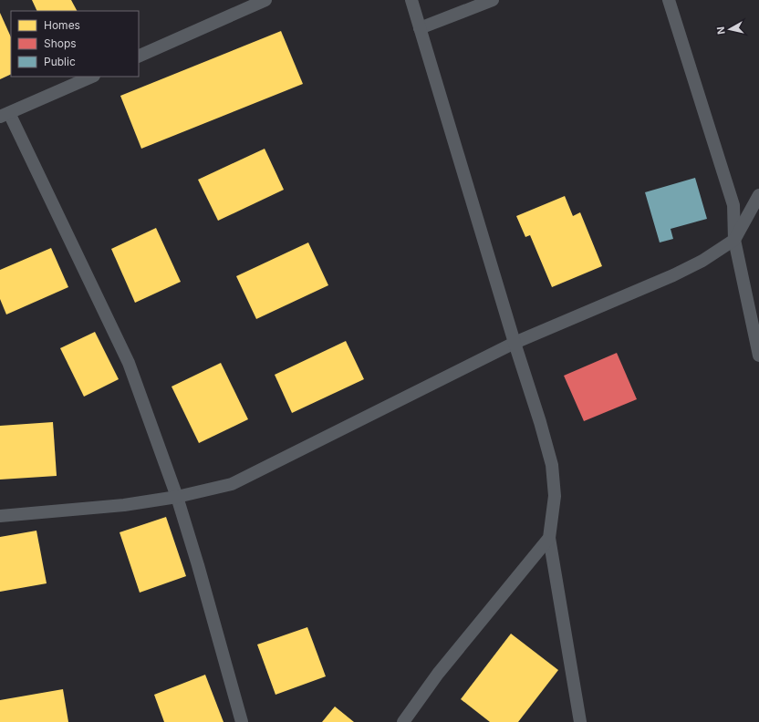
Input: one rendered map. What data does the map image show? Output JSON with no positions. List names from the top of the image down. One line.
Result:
{"legend":["Homes","Shops","Public"],"north":"left"}
